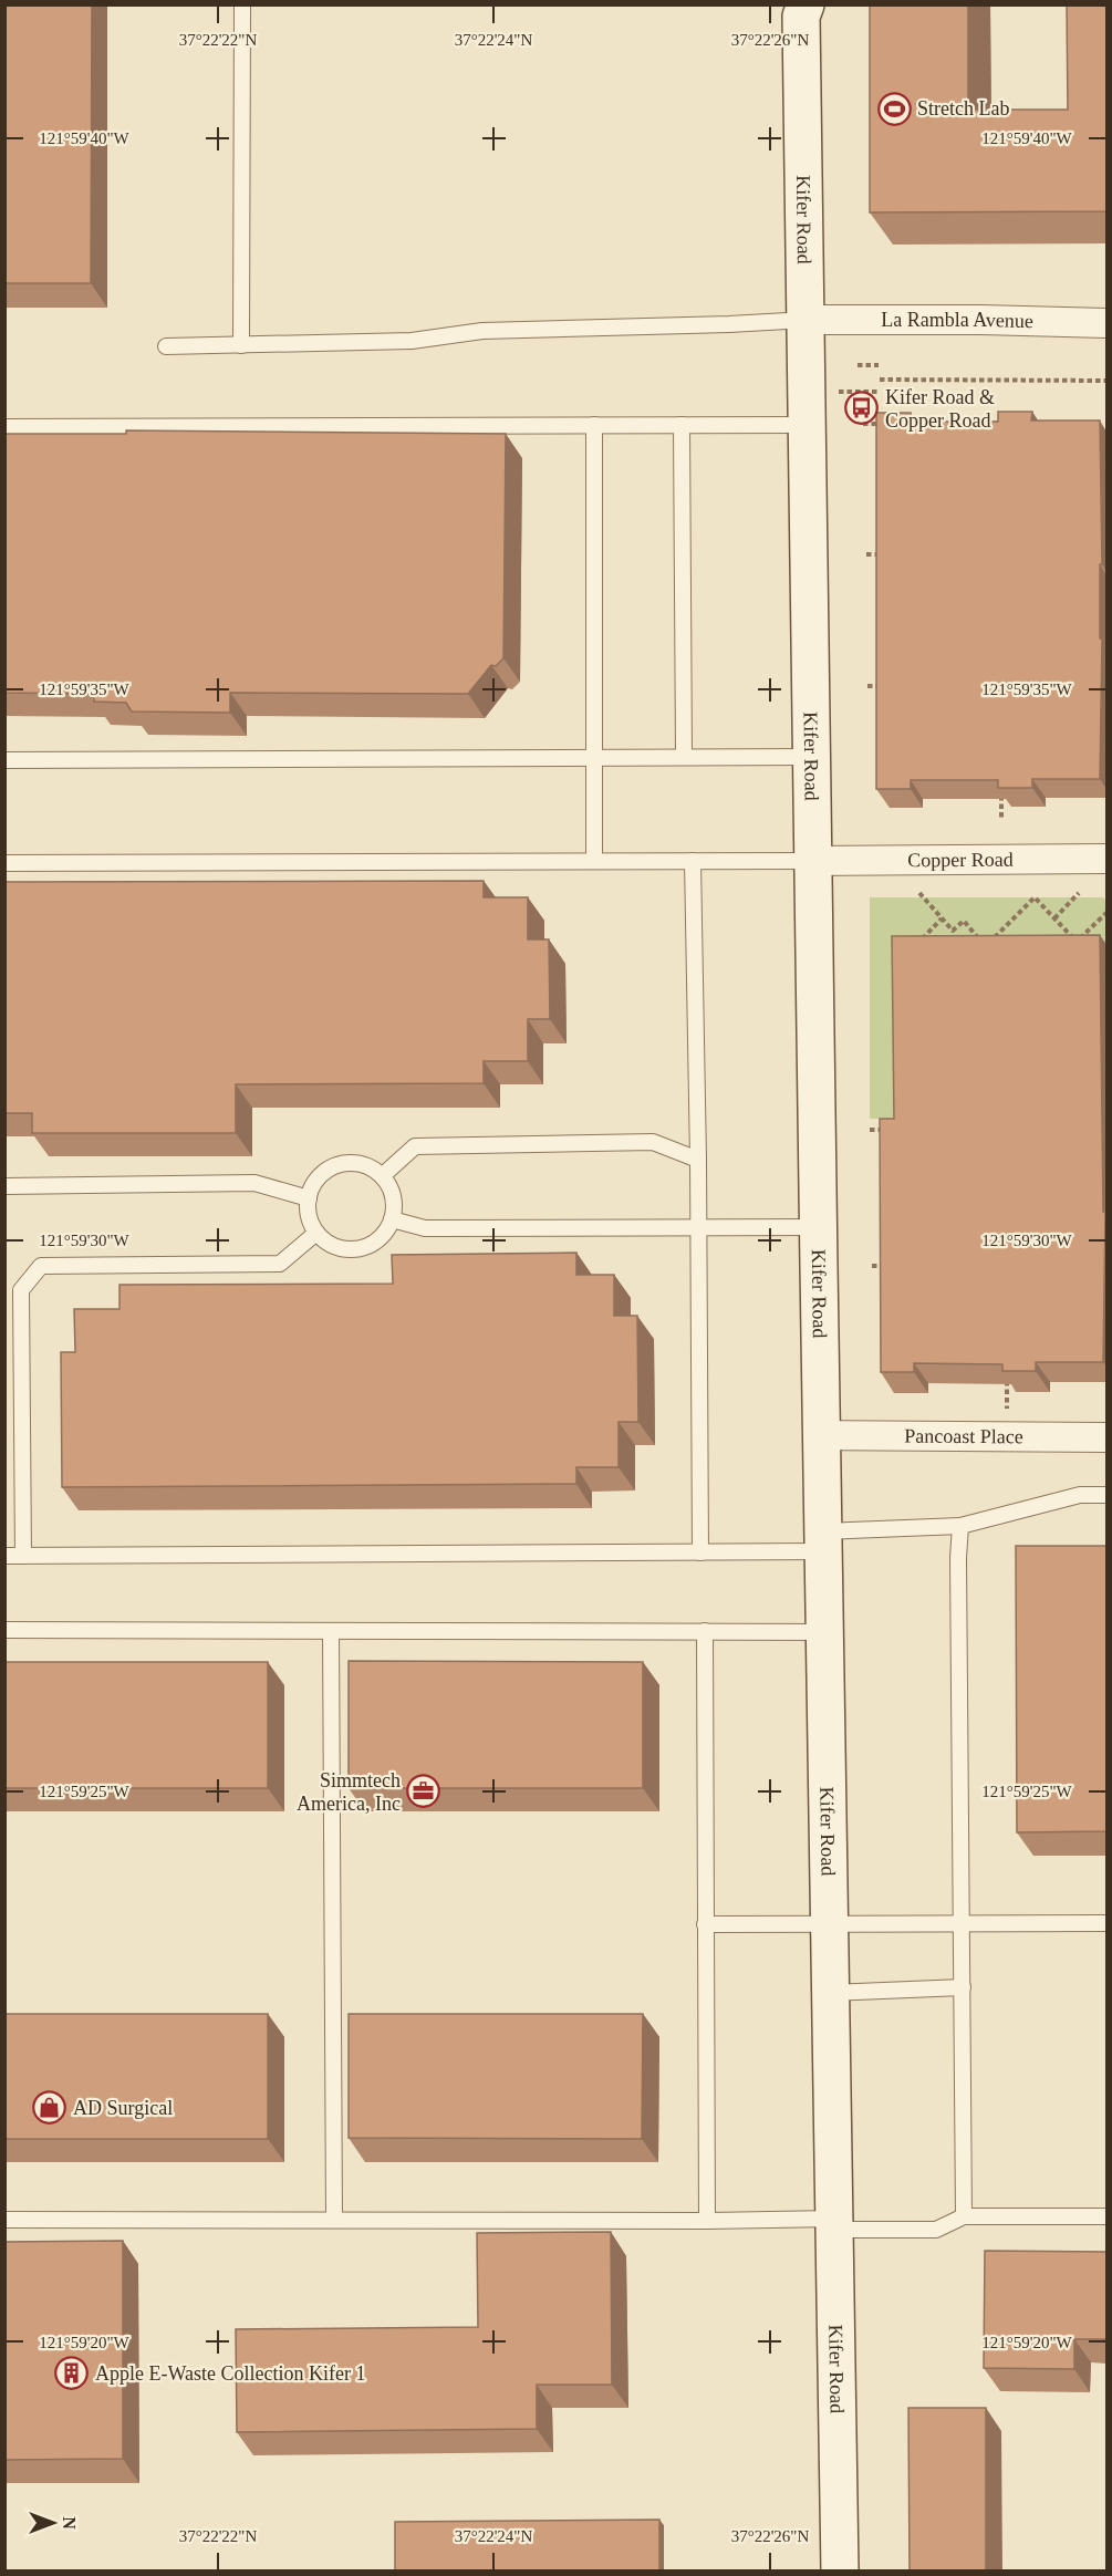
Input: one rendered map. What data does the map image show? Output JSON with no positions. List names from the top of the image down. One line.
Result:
{"streets":{"main road":["Kifer Road"],"street":["La Rambla Avenue","Copper Road","Pancoast Place"]},"crossings":[["Kifer Road","La Rambla Avenue"],["Kifer Road","Copper Road"],["Kifer Road","Pancoast Place"]],"places":{"sports":["Stretch Lab"],"bus stop":["Kifer Road & Copper Road"],"office":["Simmtech America, Inc"],"shop":["AD Surgical"],"building":["Apple E-Waste Collection Kifer 1"]},"north":"right","coordinates":["37°22'22\"N","37°22'24\"N","37°22'26\"N","121°59'40\"W","121°59'35\"W","121°59'30\"W","121°59'25\"W","121°59'20\"W"]}
